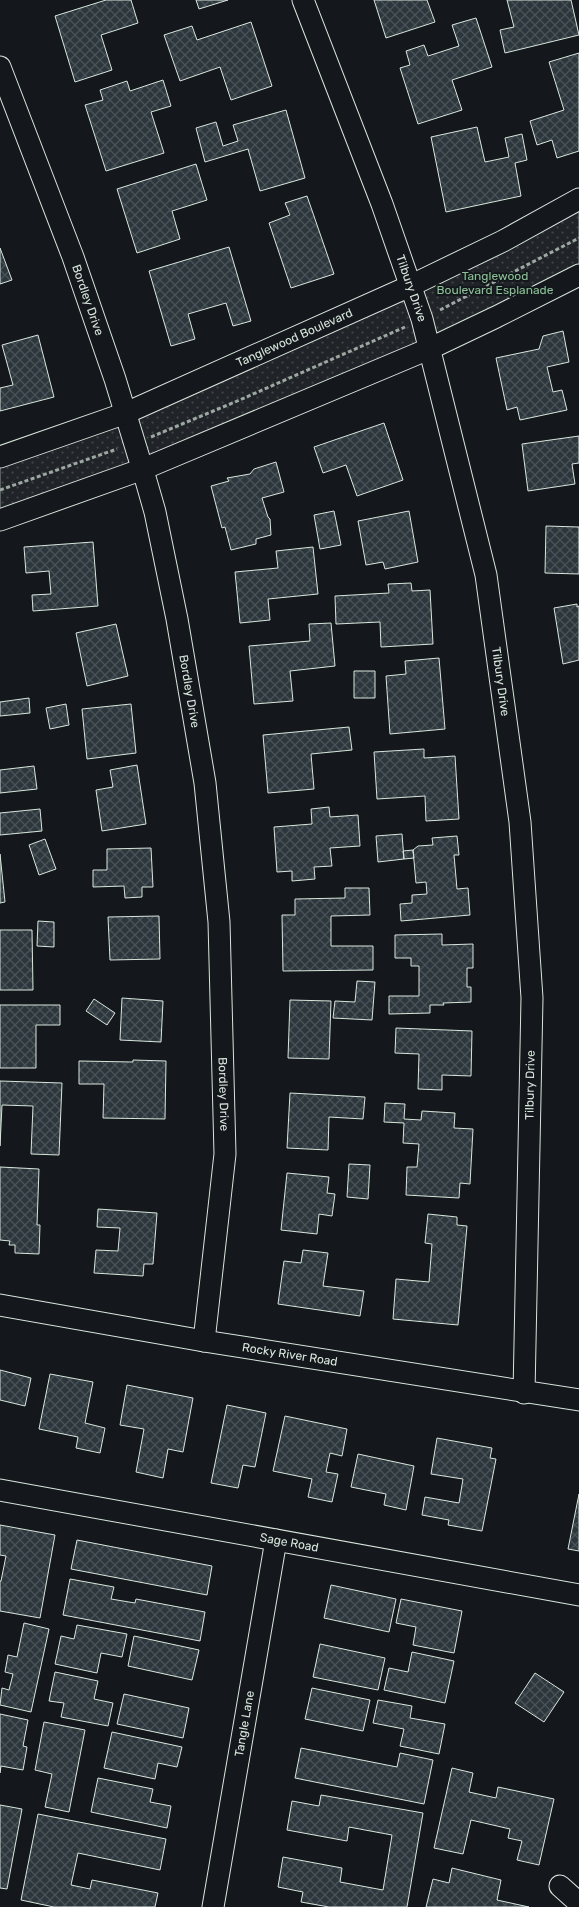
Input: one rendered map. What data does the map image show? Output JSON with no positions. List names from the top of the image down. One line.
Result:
{"streets":{"street":["Tilbury Drive","Bordley Drive","Tanglewood Boulevard","Rocky River Road","Sage Road","Tangle Lane"]},"crossings":[["Tilbury Drive","Tanglewood Boulevard"],["Tilbury Drive","Rocky River Road"],["Bordley Drive","Tanglewood Boulevard"],["Bordley Drive","Rocky River Road"],["Sage Road","Tangle Lane"]],"parks":["Tanglewood Boulevard Esplanade"]}
